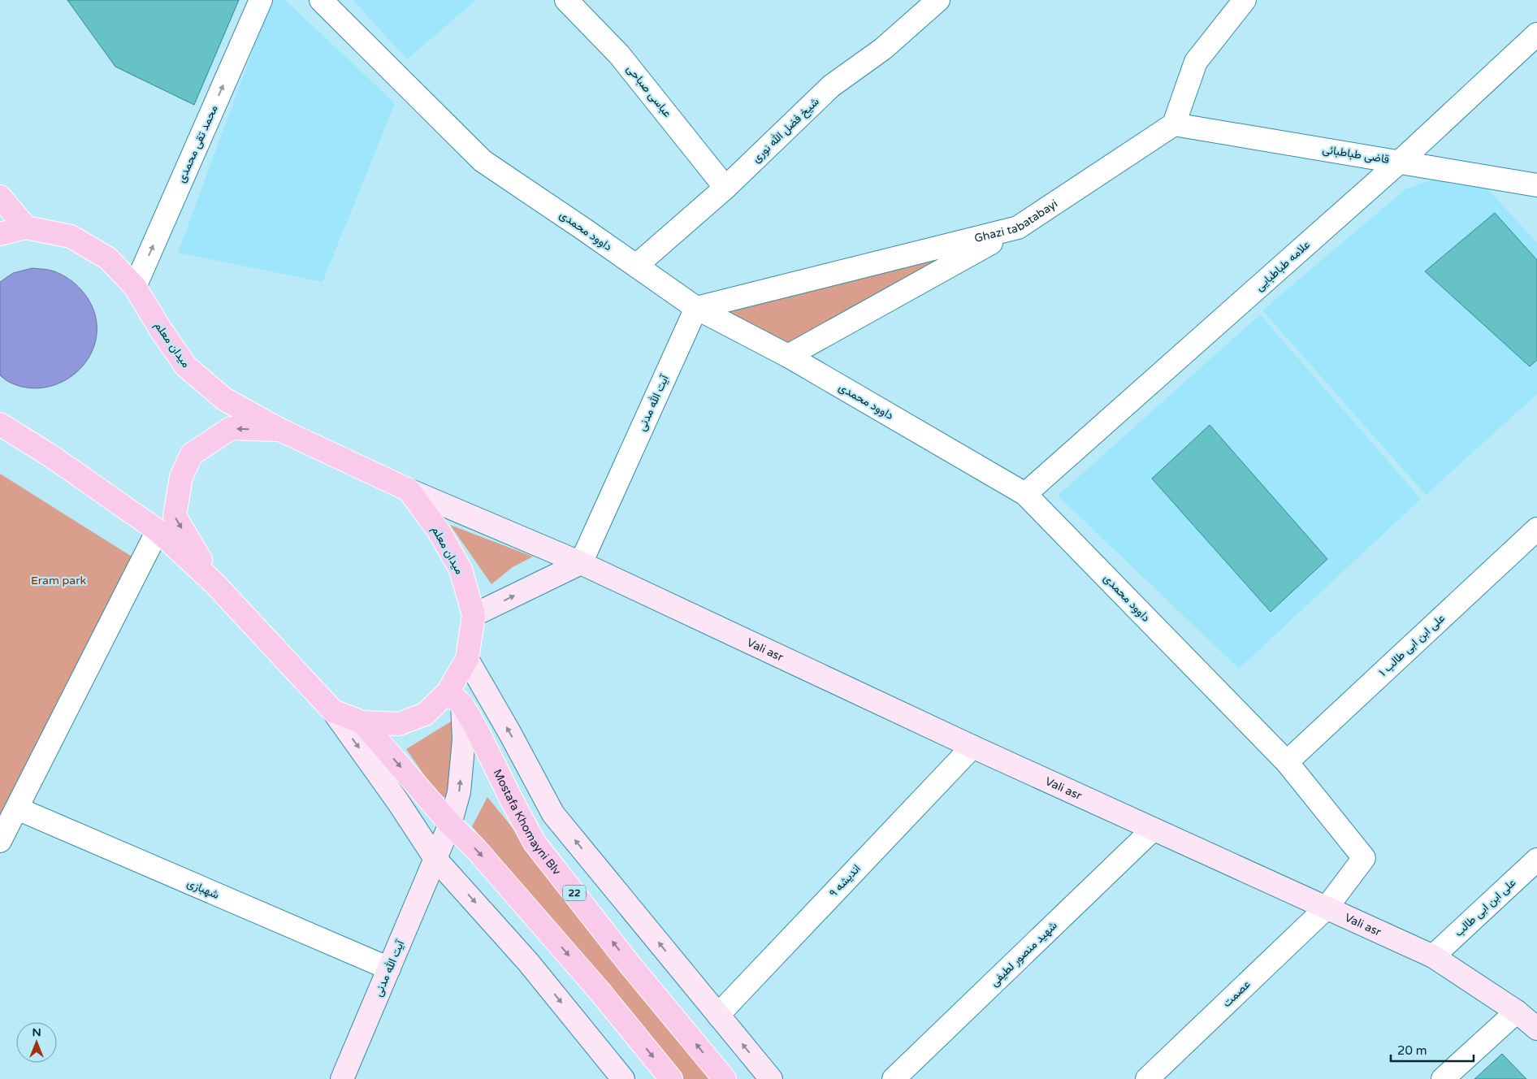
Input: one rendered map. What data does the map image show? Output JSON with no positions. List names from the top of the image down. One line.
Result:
{"streets":{"main road":["میدان معلم","Vali asr","Mostafa Khomayni Blv","22","آیت‌ الله مدنی"],"street":["عباسی صباحی","شیخ فضل الله نوری","محمد تقی محمدی","قاضی طباطبائی","Ghazi tabatabayi","داوود محمدی","علامه طباطبایی","آیت الله مدنی","علی ابن ابی طالب ۱","اندیشه ۹","شهبازی","علی ابن ابی طالب","شهید منصور لطیفی","عصمت"]},"crossings":[["عباسی صباحی","شیخ فضل الله نوری"],["شیخ فضل الله نوری","داوود محمدی"],["محمد تقی محمدی","میدان معلم"],["قاضی طباطبائی","Ghazi tabatabayi"],["قاضی طباطبائی","علامه طباطبایی"],["Ghazi tabatabayi","داوود محمدی"],["Ghazi tabatabayi","آیت الله مدنی"],["داوود محمدی","علامه طباطبایی"],["داوود محمدی","آیت الله مدنی"],["داوود محمدی","علی ابن ابی طالب ۱"],["داوود محمدی","عصمت"],["میدان معلم","Vali asr"],["میدان معلم","Mostafa Khomayni Blv"],["میدان معلم","آیت‌ الله مدنی"],["آیت الله مدنی","Vali asr"],["Vali asr","اندیشه ۹"],["Vali asr","علی ابن ابی طالب"],["Vali asr","شهید منصور لطیفی"],["Vali asr","عصمت"],["Mostafa Khomayni Blv","آیت‌ الله مدنی"],["شهبازی","آیت‌ الله مدنی"]],"one_way":["محمد تقی محمدی"],"parks":["Eram park"],"scale_bar":"20 m","north":"top"}
